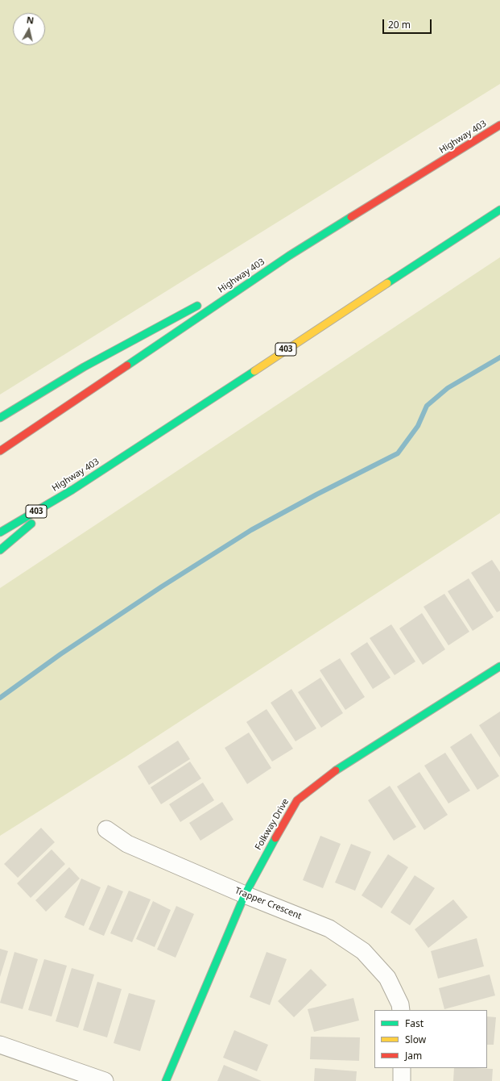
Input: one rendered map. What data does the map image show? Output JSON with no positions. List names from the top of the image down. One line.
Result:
{"streets":{"main road":["Highway 403","403","Folkway Drive"],"street":["Trapper Crescent"]},"crossings":[["Folkway Drive","Trapper Crescent"]],"legend":["Fast","Slow","Jam"],"scale_bar":"20 m","north":"top"}
